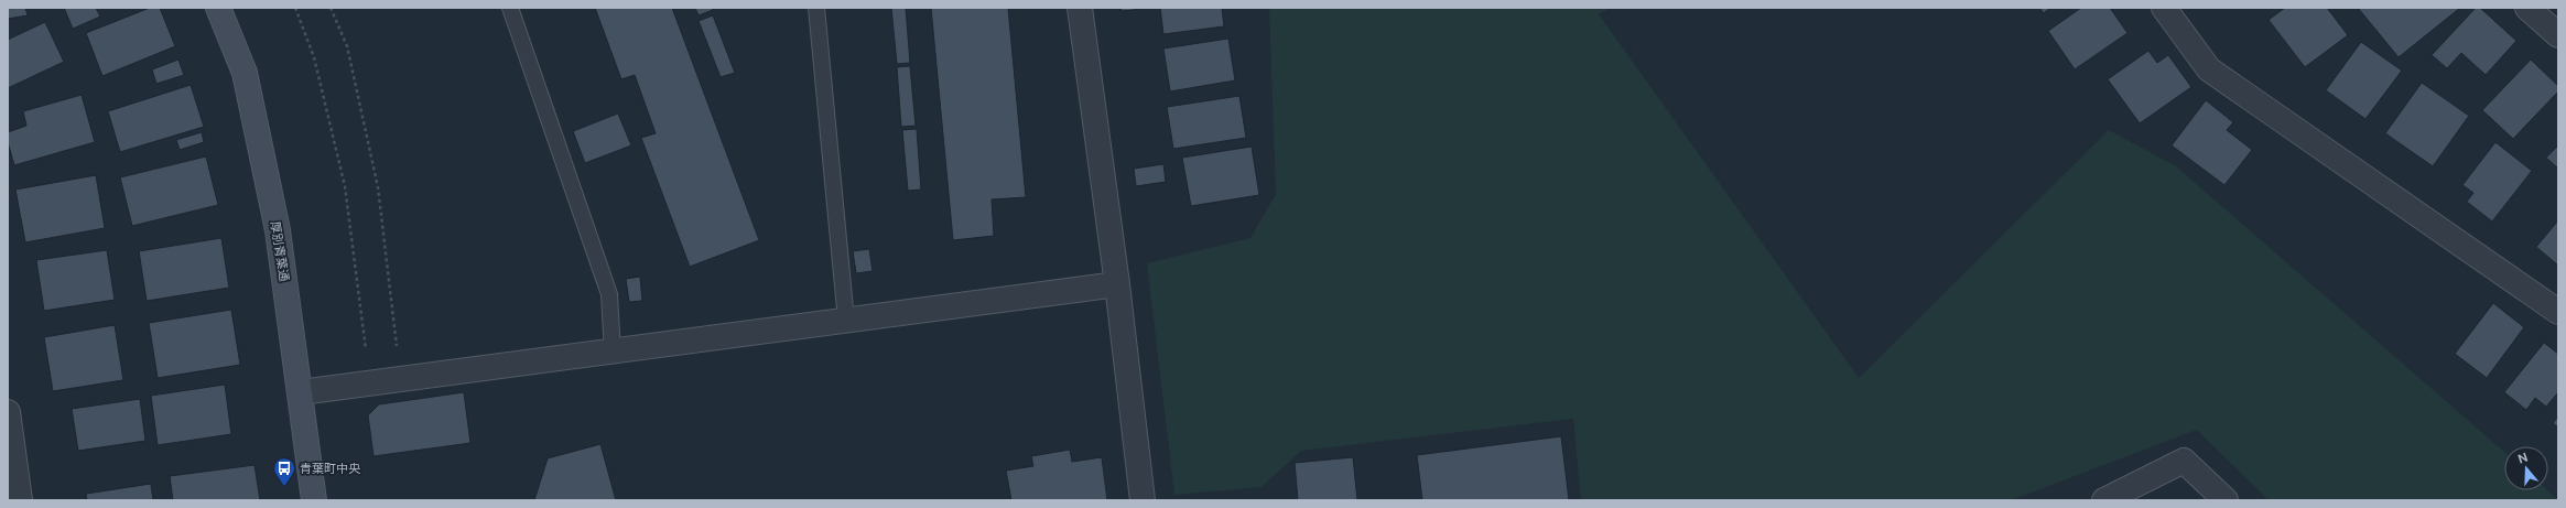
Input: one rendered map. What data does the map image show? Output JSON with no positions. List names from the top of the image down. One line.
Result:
{"streets":{"street":["厚別青葉通"]},"places":{"bus stop":["青葉町中央"]},"north":"top"}
